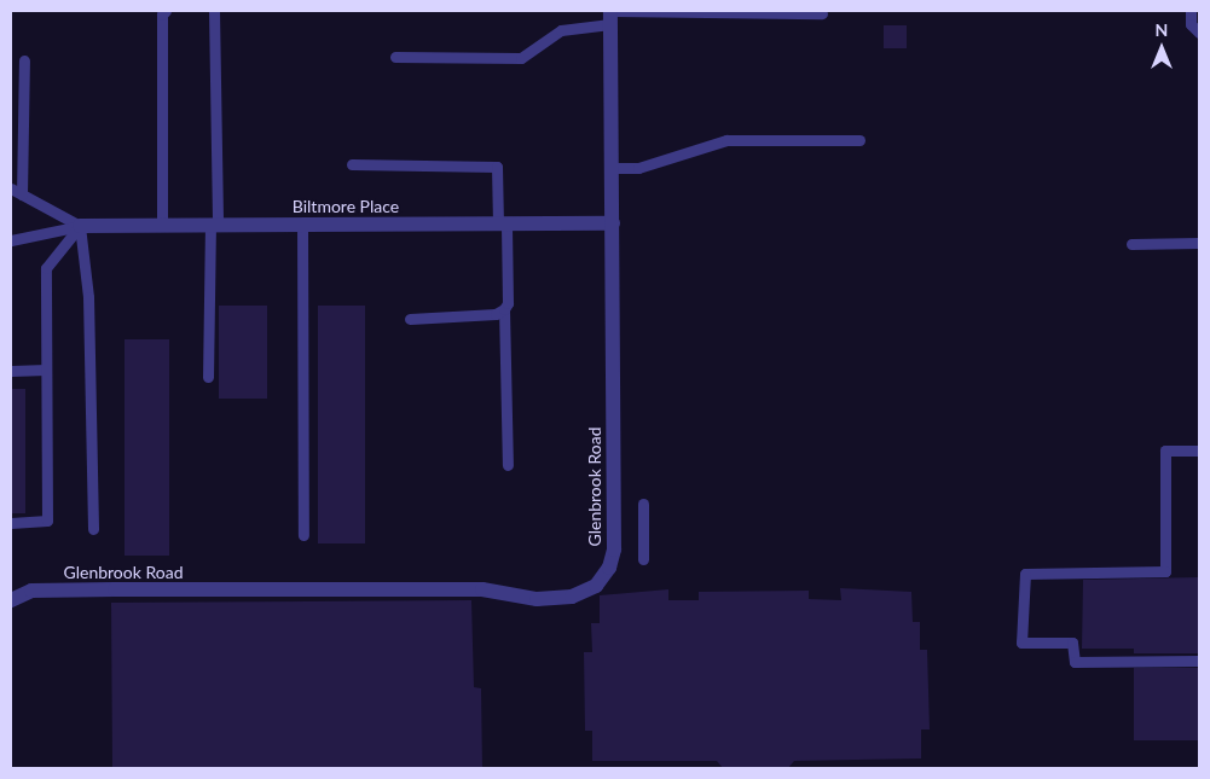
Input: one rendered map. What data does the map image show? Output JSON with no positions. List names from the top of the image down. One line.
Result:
{"streets":{"street":["Biltmore Place","Glenbrook Road"]},"crossings":[["Biltmore Place","Glenbrook Road"]],"north":"top"}
